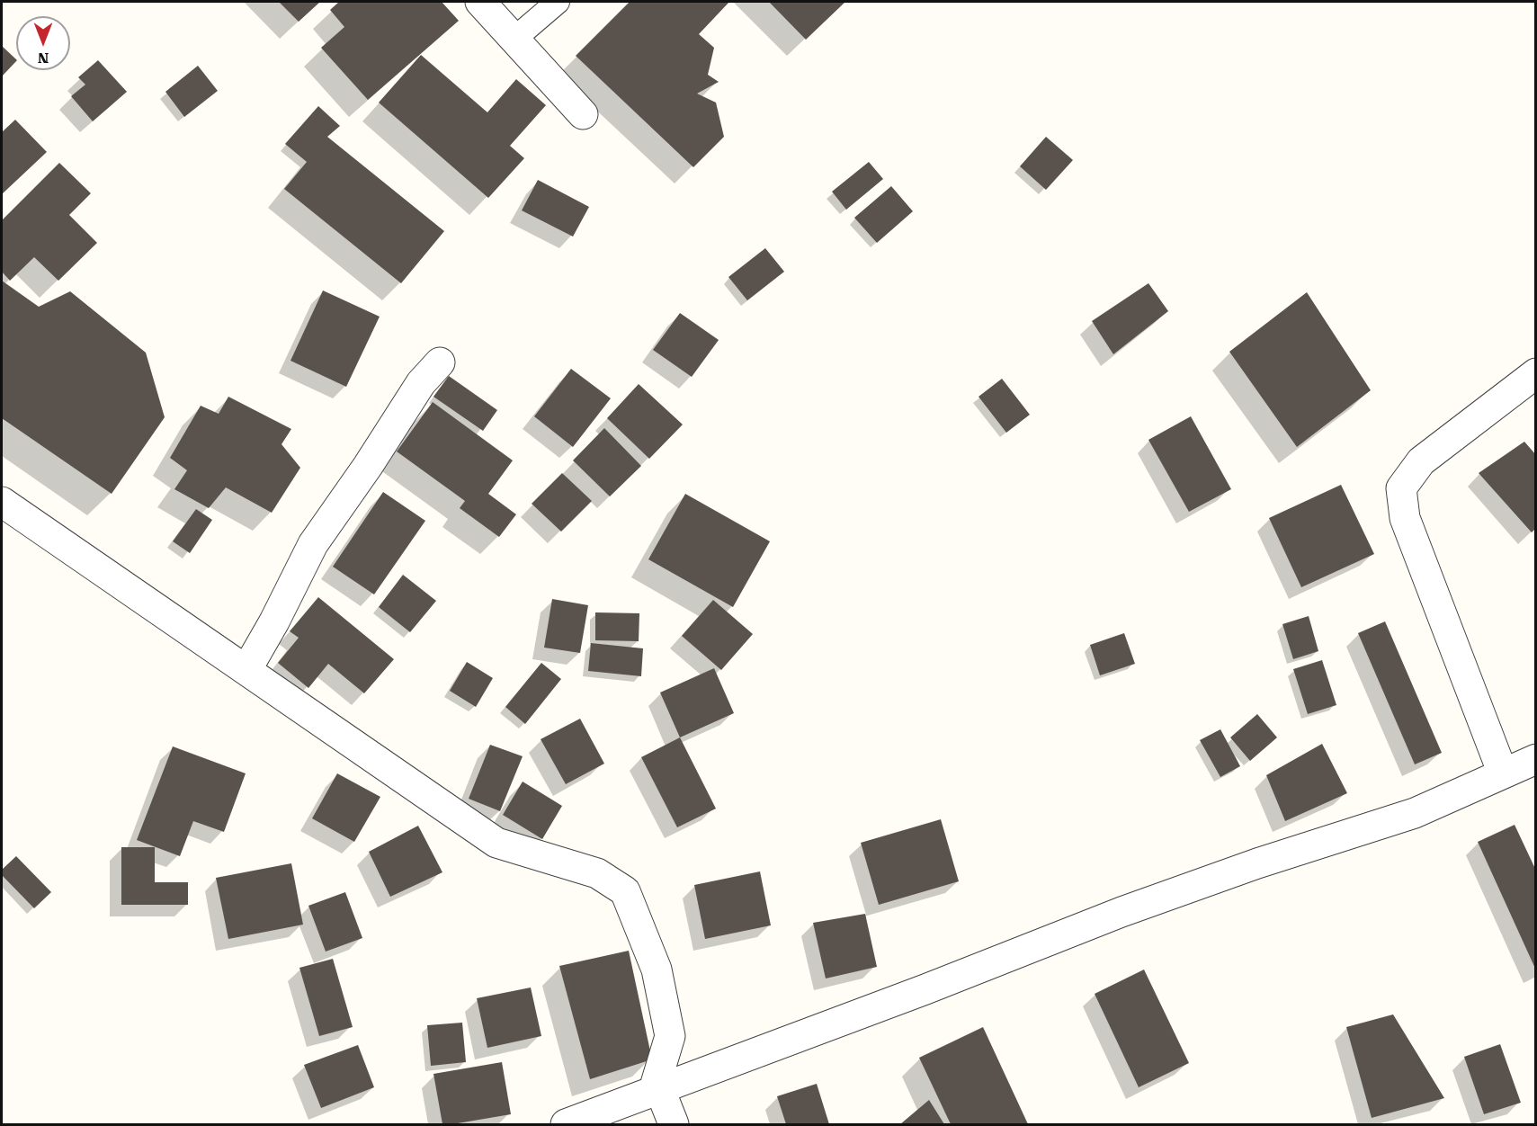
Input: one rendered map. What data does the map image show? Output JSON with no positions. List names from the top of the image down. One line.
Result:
{"north":"bottom"}
